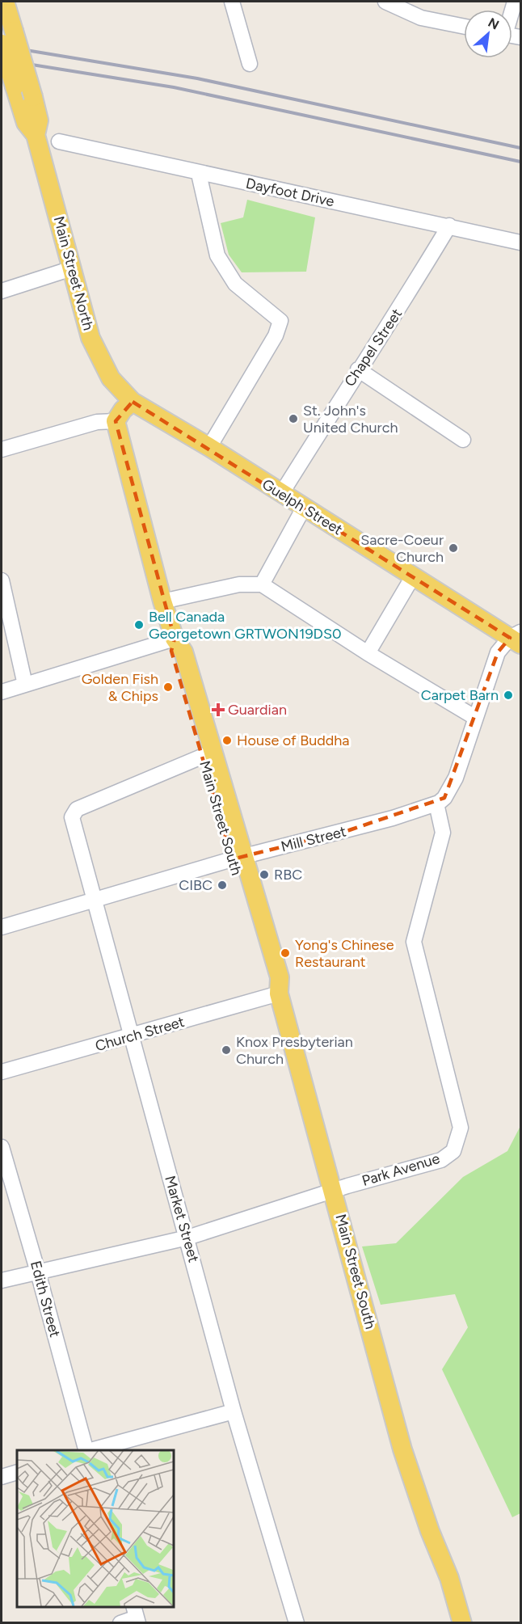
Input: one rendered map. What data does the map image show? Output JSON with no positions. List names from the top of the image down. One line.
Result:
{"streets":{"main road":["Main Street North","Guelph Street","Main Street South"],"street":["Dayfoot Drive","Chapel Street","Mill Street","Church Street","Park Avenue","Market Street","Edith Street"]},"crossings":[["Dayfoot Drive","Chapel Street"],["Main Street North","Guelph Street"],["Chapel Street","Guelph Street"],["Main Street South","Mill Street"],["Main Street South","Church Street"],["Main Street South","Park Avenue"],["Main Street South","Market Street"],["Mill Street","Park Avenue"],["Mill Street","Market Street"],["Church Street","Market Street"],["Park Avenue","Market Street"],["Park Avenue","Edith Street"]],"places":{"other":["St. John's United Church","Sacre-Coeur Church","Bell Canada Georgetown GRTWON19DS0","Golden Fish & Chips","Carpet Barn","House of Buddha","RBC","CIBC","Yong's Chinese Restaurant","Knox Presbyterian Church"],"health":["Guardian"]},"north":"top right"}
